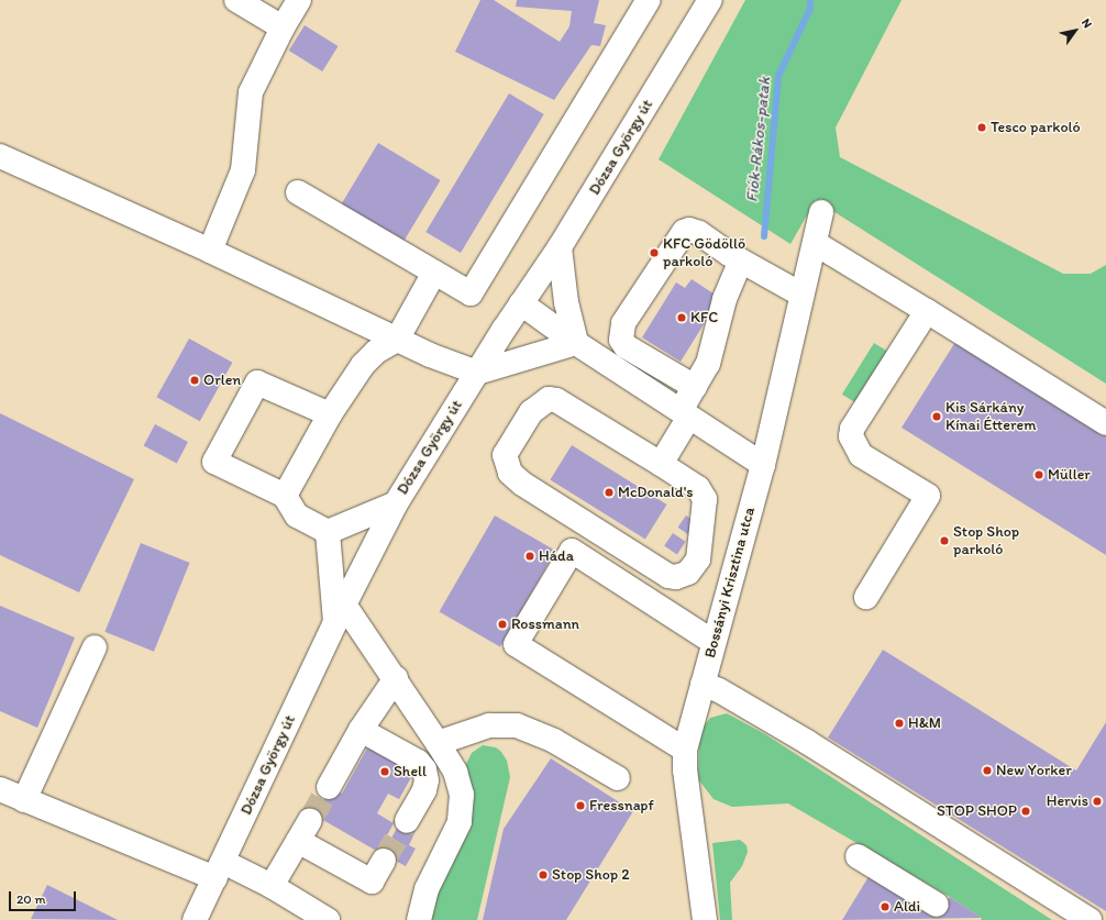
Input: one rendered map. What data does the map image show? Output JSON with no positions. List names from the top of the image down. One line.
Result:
{"streets":{"street":["Dózsa György út","Bossányi Krisztina utca"]},"water":["Fiók-Rákos-patak"],"places":["Tesco parkoló","KFC Gödöllő parkoló","KFC","Orlen","Kis Sárkány Kínai Étterem","Müller","McDonald's","Stop Shop parkoló","Háda","Rossmann","H&M","New Yorker","Shell","Hervis","Fressnapf","STOP SHOP","Stop Shop 2","Aldi"],"scale_bar":"20 m","north":"top right"}
